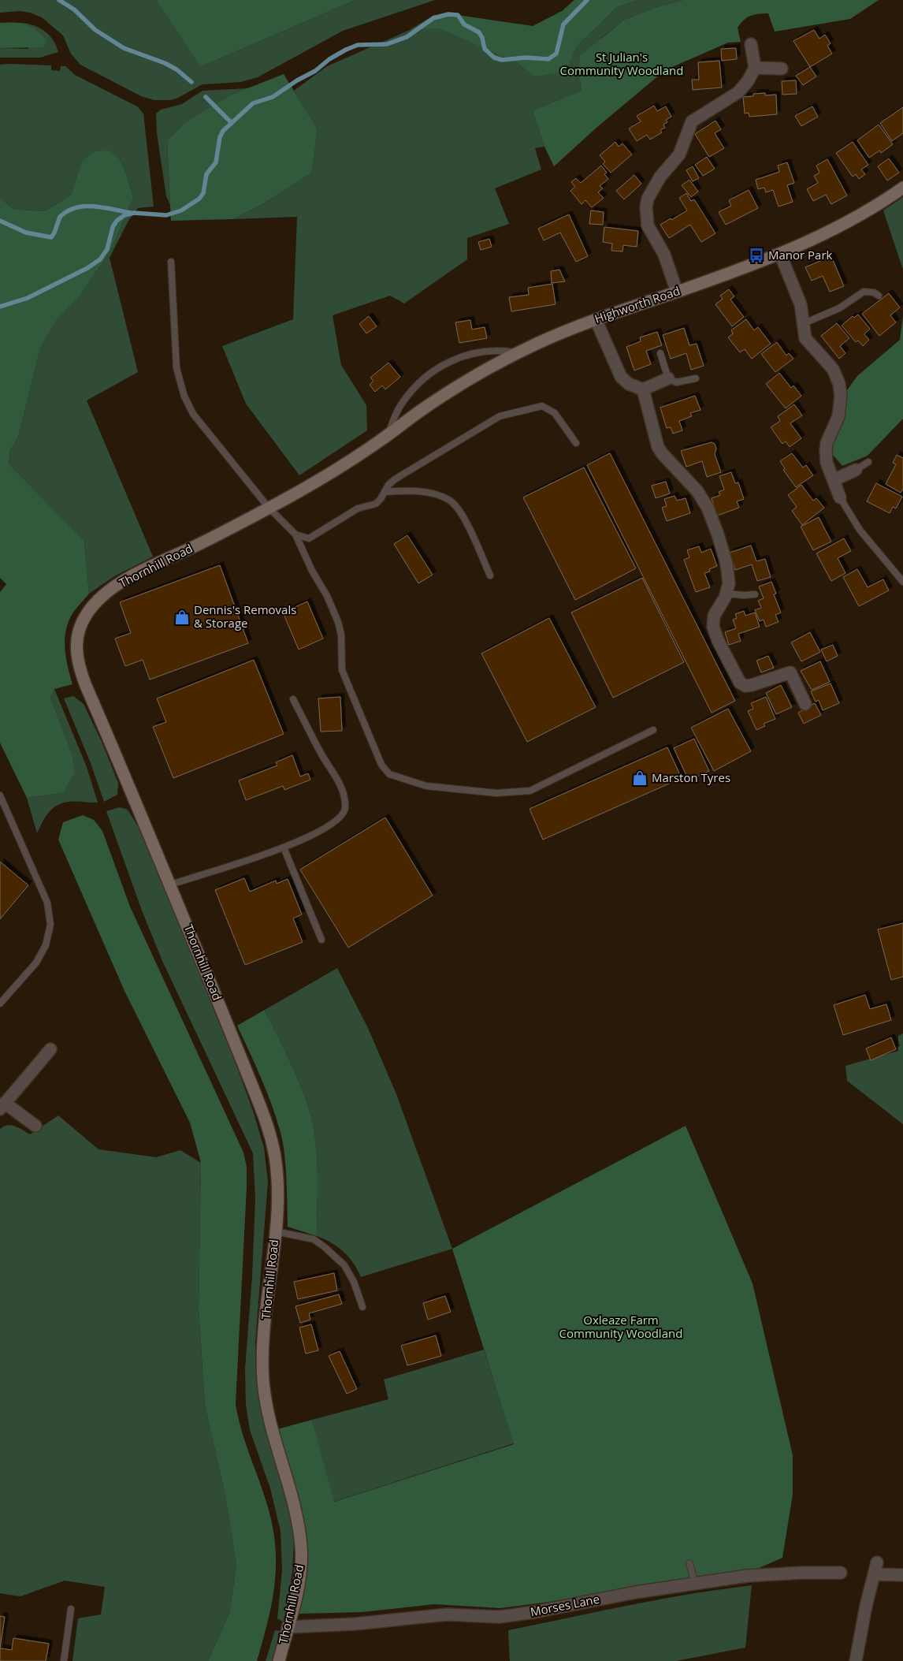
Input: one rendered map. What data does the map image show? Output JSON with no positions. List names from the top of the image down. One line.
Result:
{"streets":{"street":["Highworth Road","Thornhill Road","Morses Lane"]},"crossings":[["Highworth Road","Thornhill Road"],["Thornhill Road","Morses Lane"]],"parks":["St Julian's Community Woodland","Oxleaze Farm Community Woodland"],"places":{"bus stop":["Manor Park"],"shop":["Dennis's Removals & Storage","Marston Tyres"]}}
